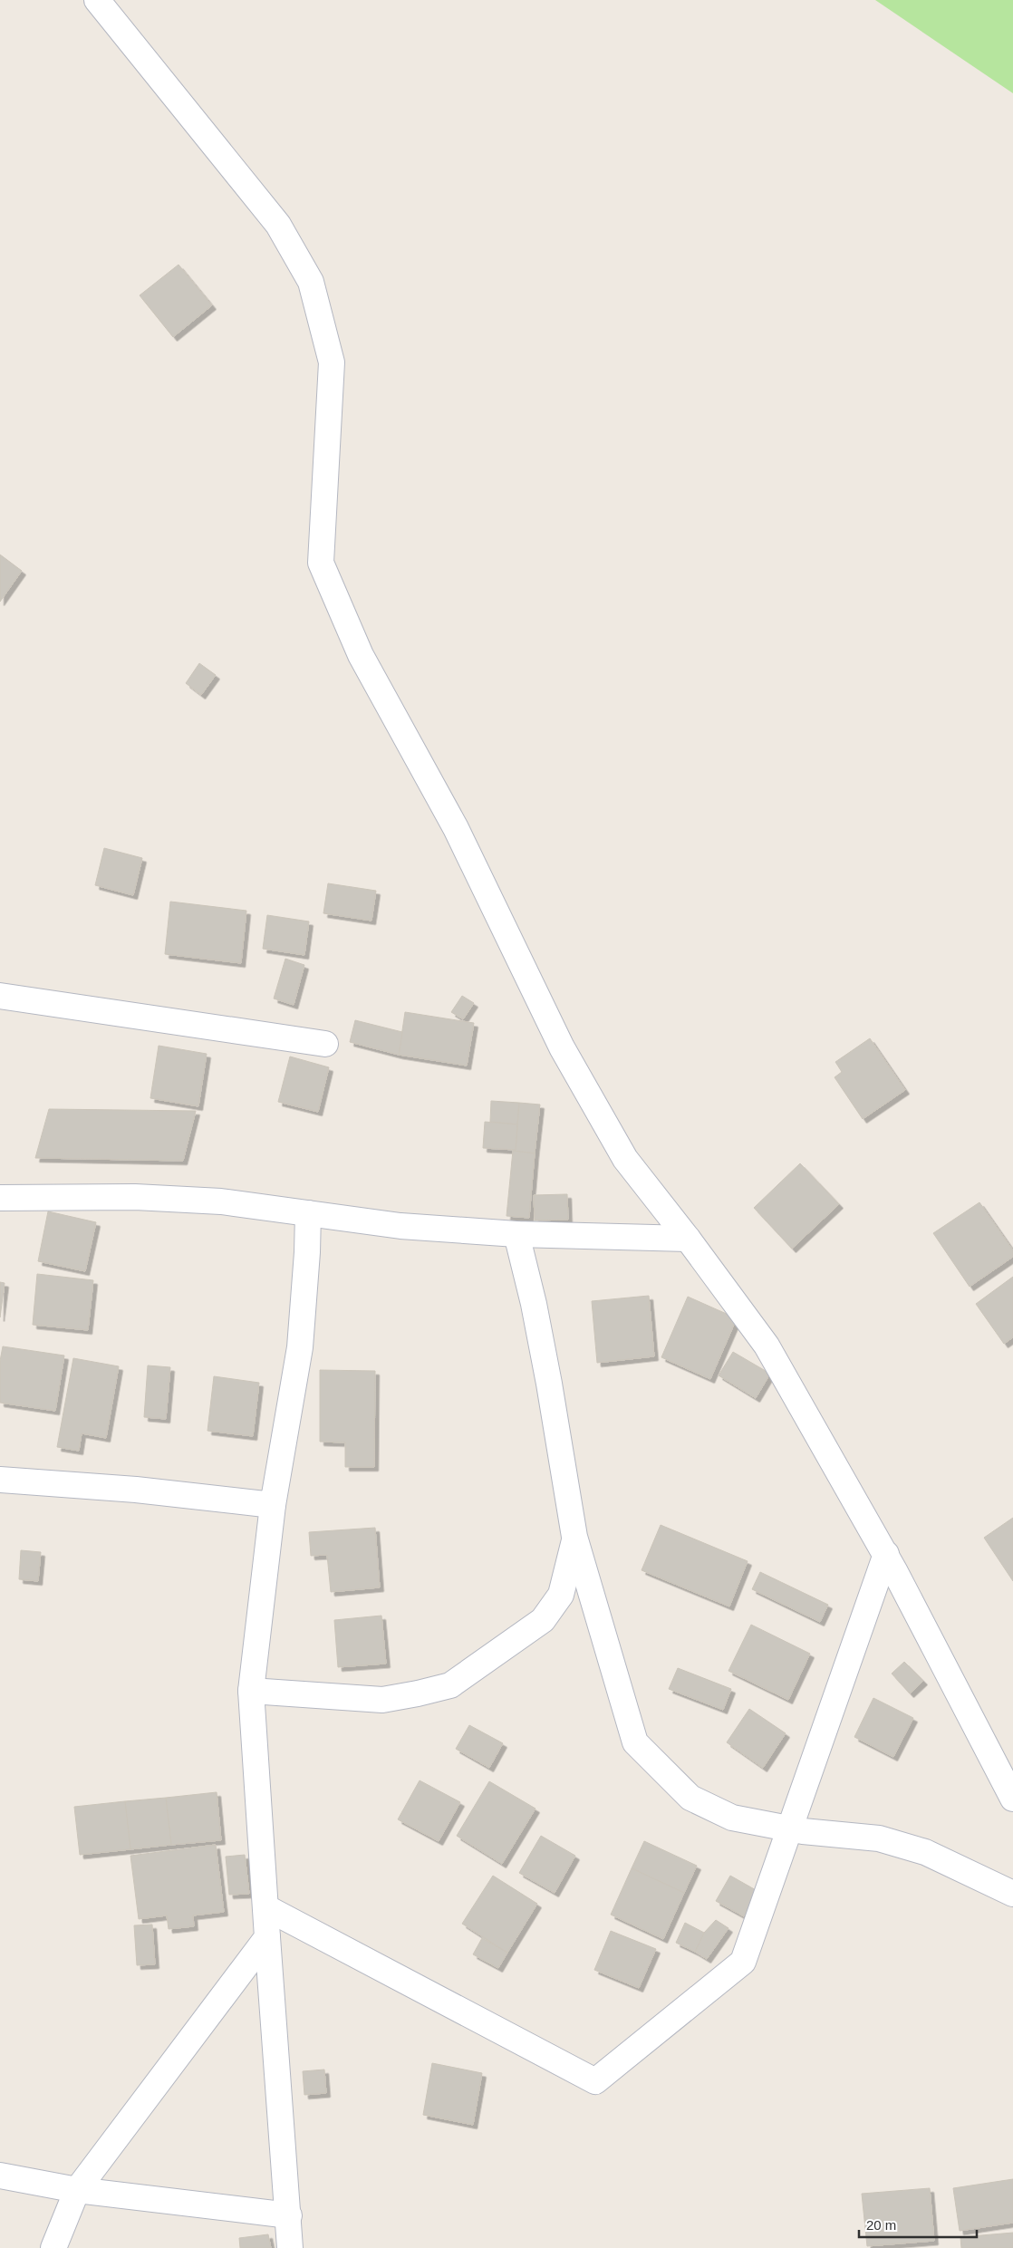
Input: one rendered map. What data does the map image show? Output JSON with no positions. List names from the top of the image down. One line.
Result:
{"scale_bar":"20 m"}
